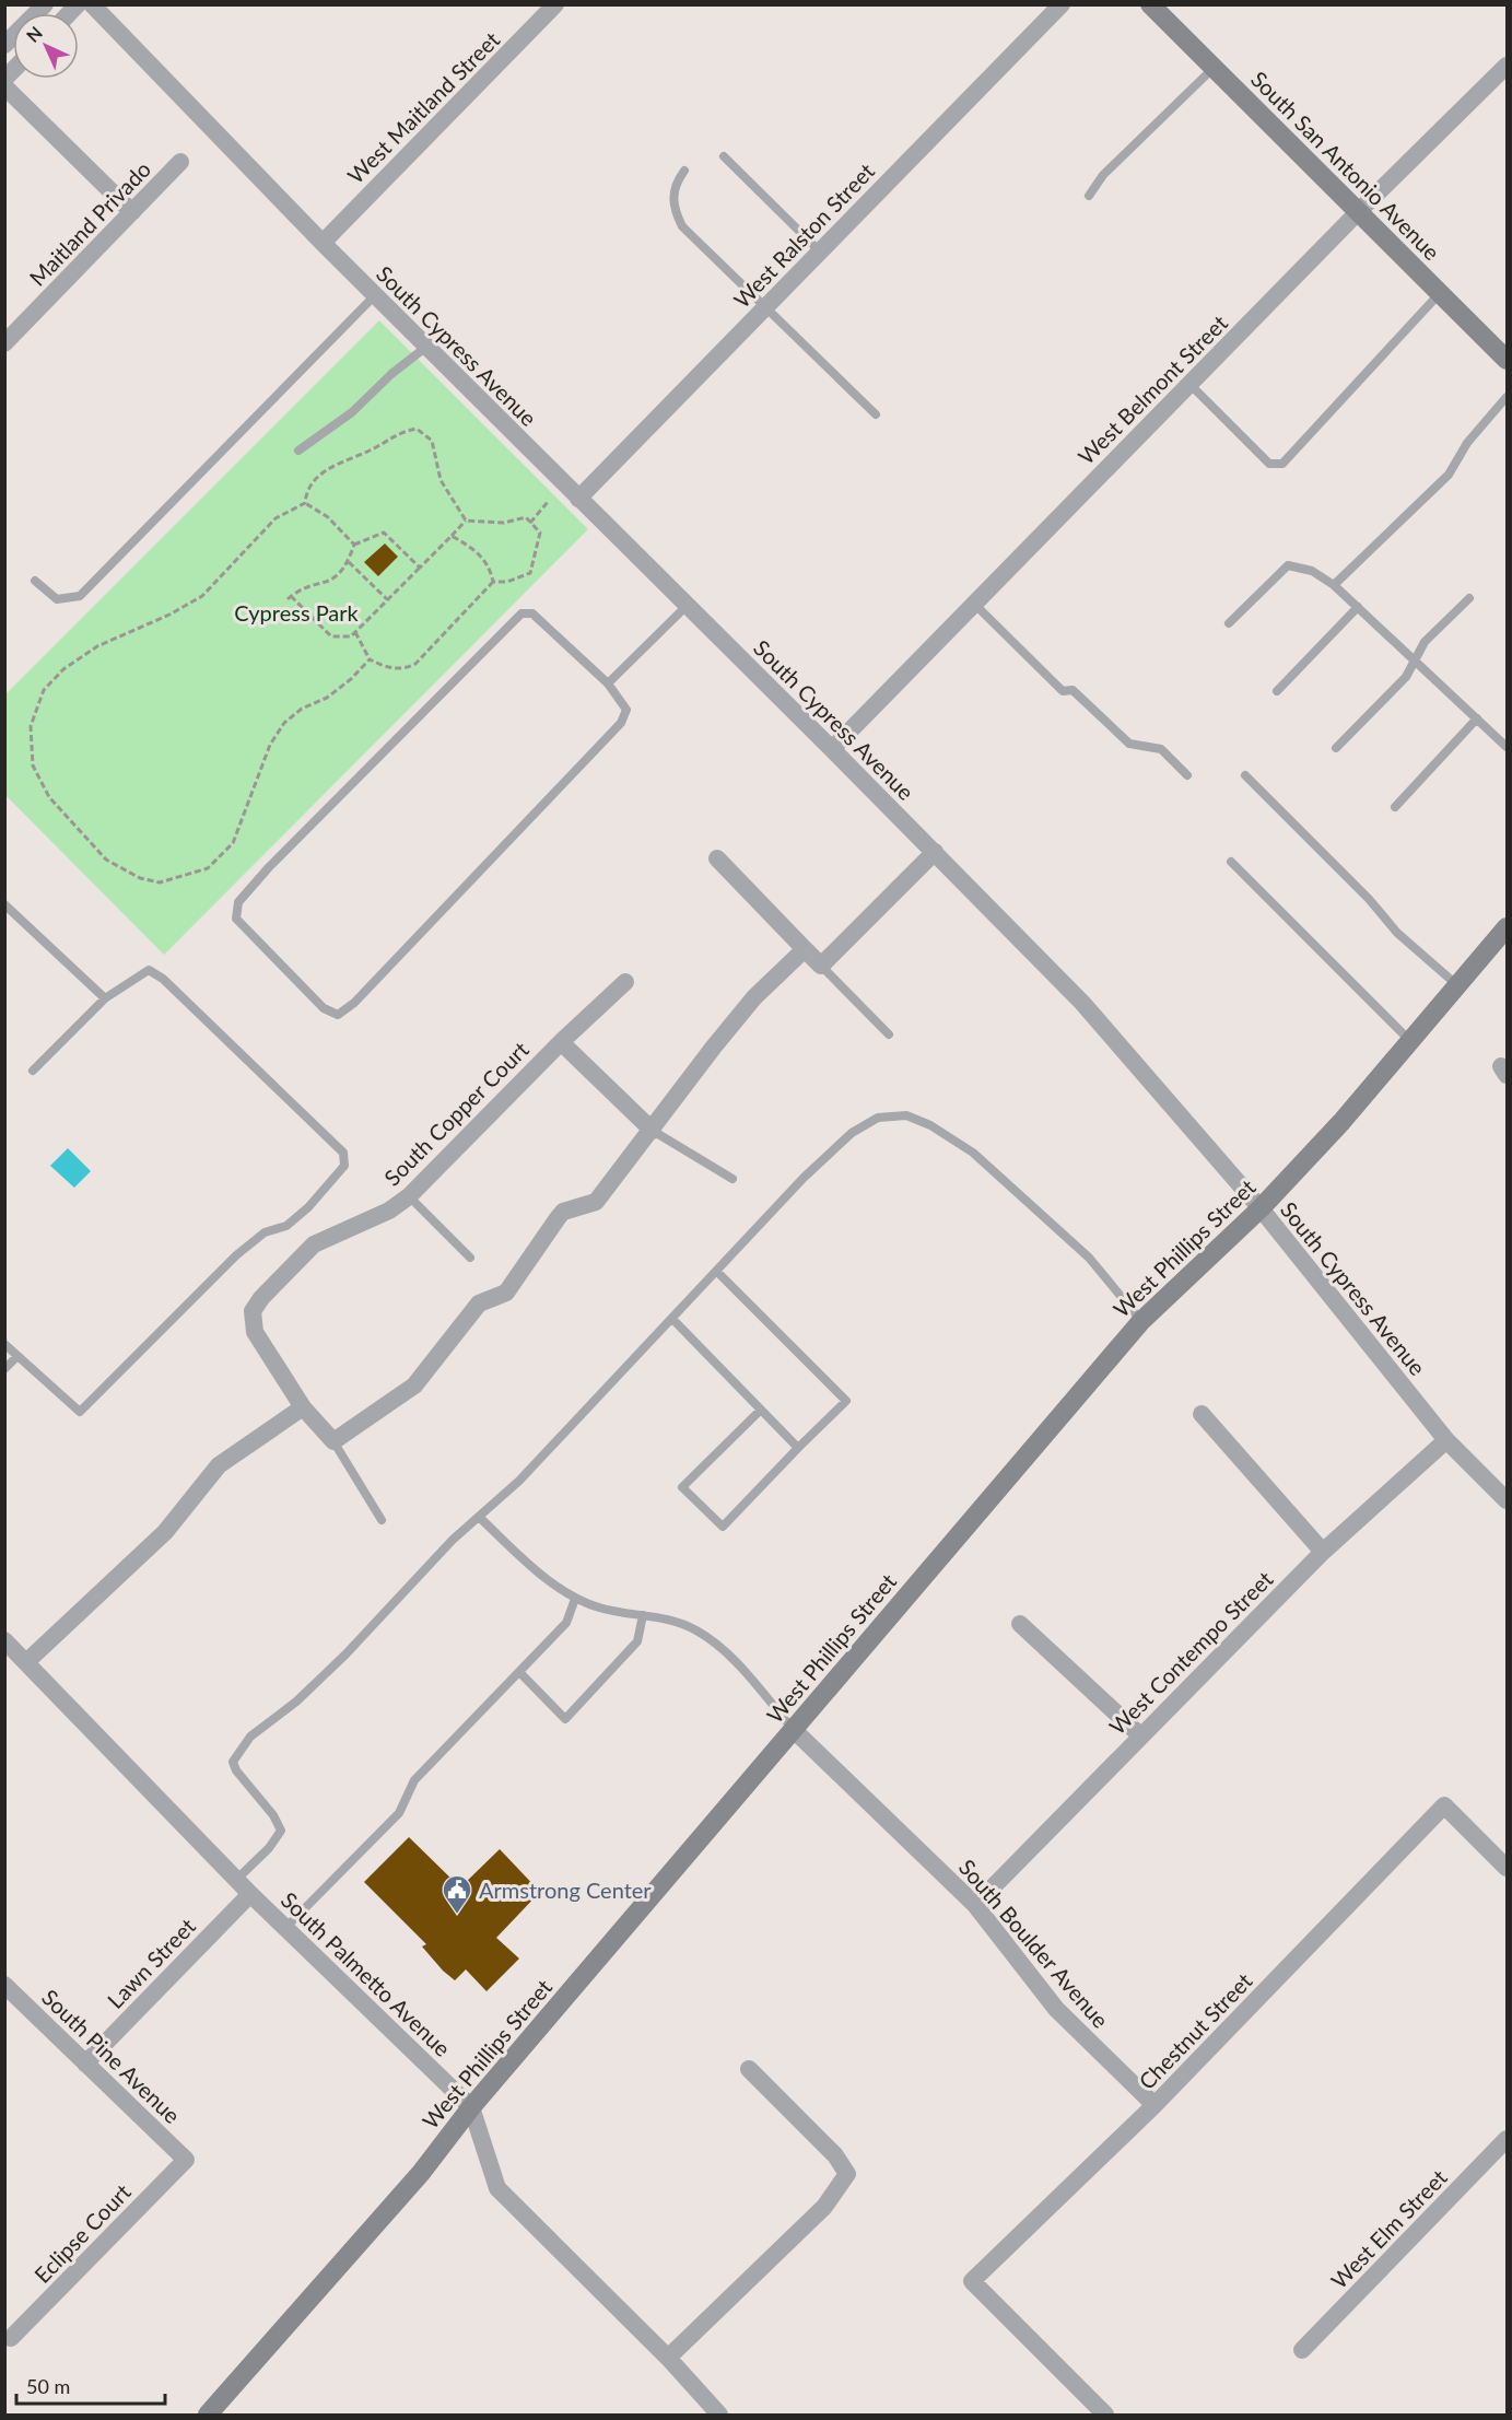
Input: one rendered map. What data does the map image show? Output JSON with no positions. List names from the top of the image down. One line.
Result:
{"streets":{"street":["West Maitland Street","South San Antonio Avenue","Maitland Privado","West Ralston Street","South Cypress Avenue","West Belmont Street","South Copper Court","West Phillips Street","West Contempo Street","South Boulder Avenue","Lawn Street","South Palmetto Avenue","Chestnut Street","South Pine Avenue","West Elm Street","Eclipse Court"]},"crossings":[["West Maitland Street","South Cypress Avenue"],["South San Antonio Avenue","West Belmont Street"],["West Ralston Street","South Cypress Avenue"],["South Cypress Avenue","West Belmont Street"],["South Cypress Avenue","West Phillips Street"],["South Cypress Avenue","West Contempo Street"],["West Phillips Street","South Boulder Avenue"],["West Phillips Street","South Palmetto Avenue"],["West Contempo Street","South Boulder Avenue"],["South Boulder Avenue","Chestnut Street"],["Lawn Street","South Palmetto Avenue"],["Lawn Street","South Pine Avenue"],["South Pine Avenue","Eclipse Court"]],"parks":["Cypress Park"],"places":{"public building":["Armstrong Center"]},"scale_bar":"50 m","north":"top left"}
